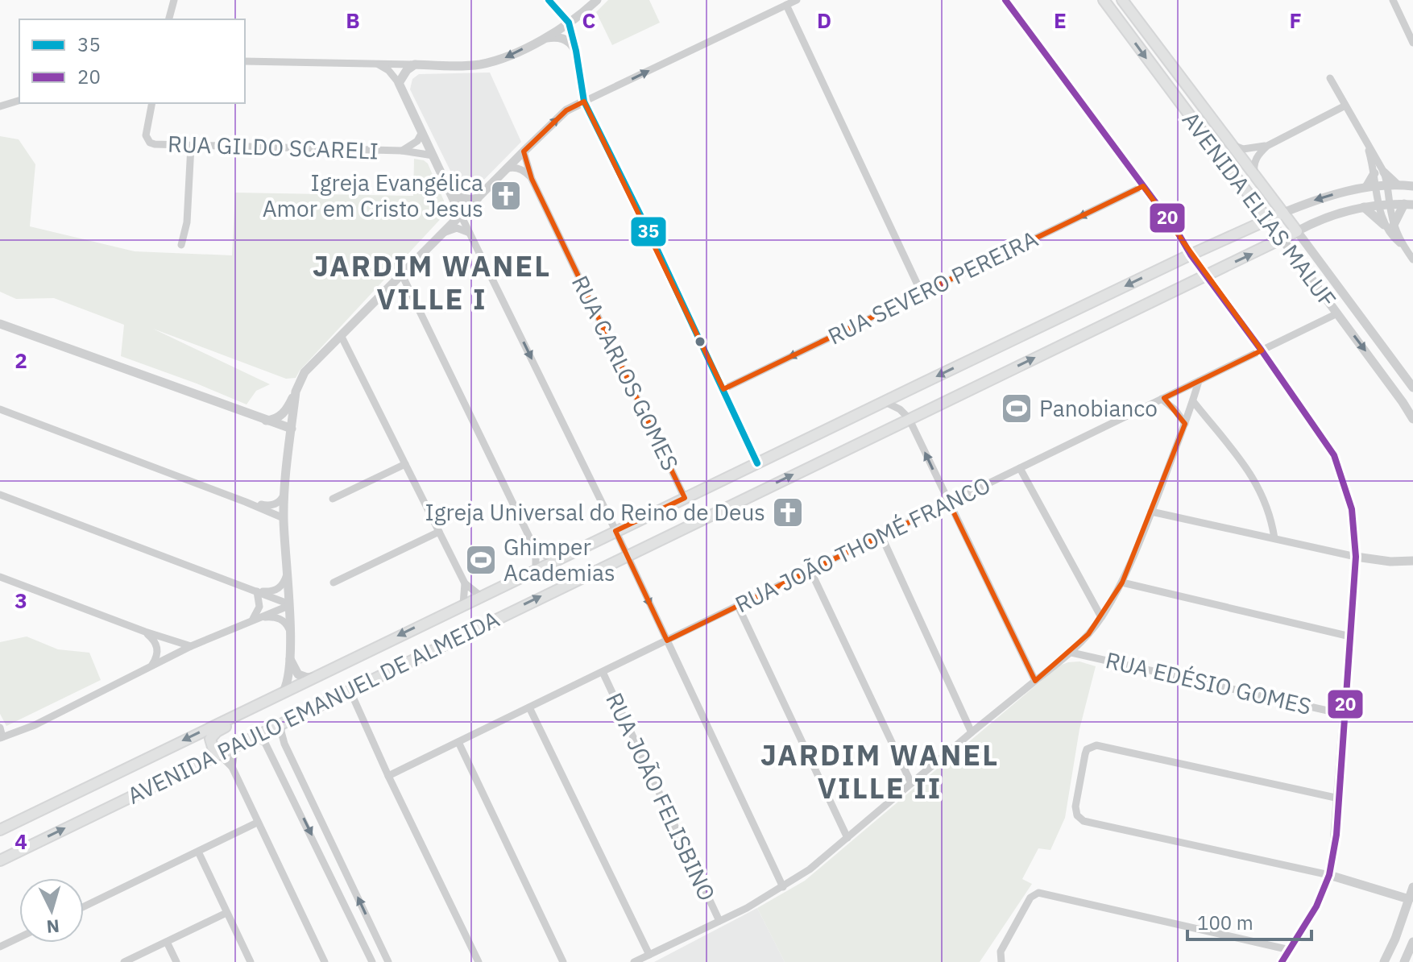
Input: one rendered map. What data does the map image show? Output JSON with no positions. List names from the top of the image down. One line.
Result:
{"streets":{"main road":["AVENIDA ELIAS MALUF","AVENIDA PAULO EMANUEL DE ALMEIDA"],"street":["RUA GILDO SCARELI","RUA SEVERO PEREIRA","RUA CARLOS GOMES","RUA JOÃO THOMÉ FRANCO","RUA EDÉSIO GOMES","RUA JOÃO FELISBINO"]},"crossings":[["AVENIDA ELIAS MALUF","RUA JOÃO THOMÉ FRANCO"],["AVENIDA ELIAS MALUF","AVENIDA PAULO EMANUEL DE ALMEIDA"],["RUA CARLOS GOMES","AVENIDA PAULO EMANUEL DE ALMEIDA"],["RUA JOÃO THOMÉ FRANCO","RUA JOÃO FELISBINO"]],"one_way":["RUA SEVERO PEREIRA"],"districts":["JARDIM WANEL VILLE I","JARDIM WANEL VILLE II"],"places":{"church":["Igreja Evangélica Amor em Cristo Jesus","Igreja Universal do Reino de Deus"],"sports":["Panobianco","Ghimper Academias"]},"lines":["transit line 35","transit line 20"],"legend":["35","20"],"scale_bar":"100 m","north":"bottom","grid":{"columns":["B","C","D","E","F"],"rows":["2","3","4"]}}
